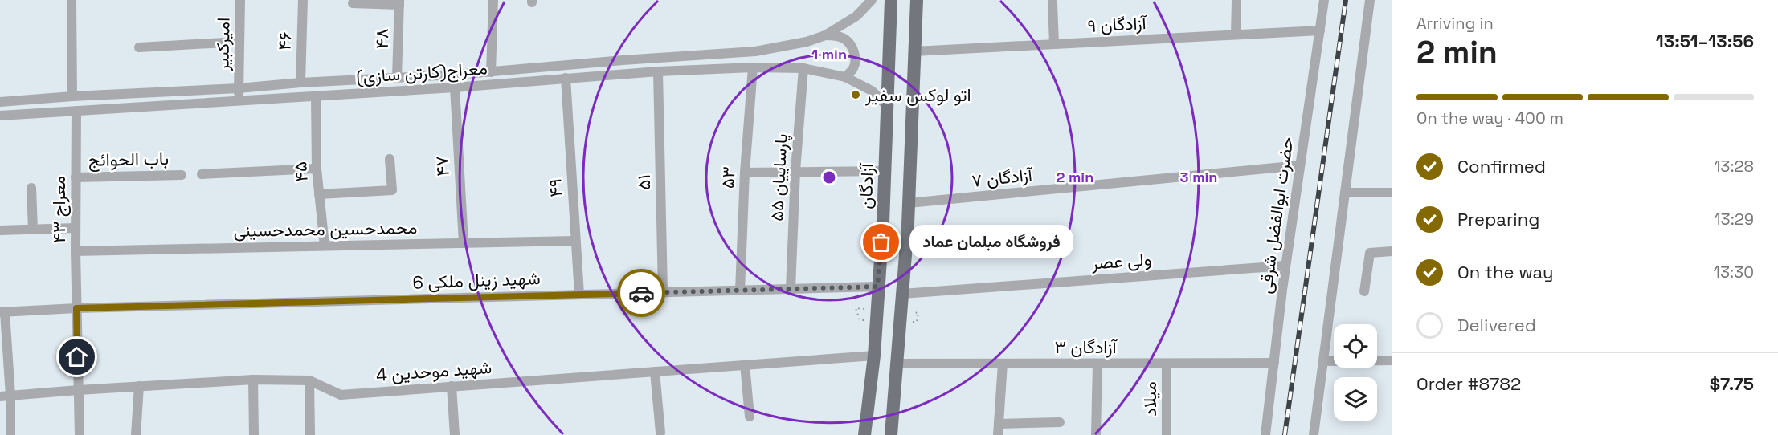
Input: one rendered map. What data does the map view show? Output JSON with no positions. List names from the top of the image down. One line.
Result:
{"streets":{"main road":["آزادگان"],"street":["۹ آزادگان","۴۸","۴۶","امیرکبیر","معراج(کارتن سازی)","باب الحوائج","۴۷","۴۵","۵۳","پارساییان ۵۵","۷ آزادگان","۵۱","۴۹","معراج ۴۳","حضرت ابوالفضل شرقی","محمدحسین محمدحسینی","ولی عصر","6 شهید زینل ملکی","۳ آزادگان","4 شهید موحدین","میلاد"]},"crossings":[["۹ آزادگان","حضرت ابوالفضل شرقی"],["۴۸","معراج(کارتن سازی)"],["۴۶","معراج(کارتن سازی)"],["امیرکبیر","معراج(کارتن سازی)"],["معراج(کارتن سازی)","۴۷"],["معراج(کارتن سازی)","۴۵"],["معراج(کارتن سازی)","۵۳"],["معراج(کارتن سازی)","پارساییان ۵۵"],["معراج(کارتن سازی)","۵۱"],["معراج(کارتن سازی)","آزادگان"],["معراج(کارتن سازی)","۴۹"],["معراج(کارتن سازی)","معراج ۴۳"],["باب الحوائج","معراج ۴۳"],["۴۷","محمدحسین محمدحسینی"],["۴۵","محمدحسین محمدحسینی"],["۵۳","6 شهید زینل ملکی"],["پارساییان ۵۵","6 شهید زینل ملکی"],["۷ آزادگان","حضرت ابوالفضل شرقی"],["۵۱","6 شهید زینل ملکی"],["آزادگان","6 شهید زینل ملکی"],["آزادگان","4 شهید موحدین"],["۴۹","محمدحسین محمدحسینی"],["۴۹","6 شهید زینل ملکی"],["معراج ۴۳","محمدحسین محمدحسینی"],["معراج ۴۳","6 شهید زینل ملکی"],["معراج ۴۳","4 شهید موحدین"],["حضرت ابوالفضل شرقی","ولی عصر"],["حضرت ابوالفضل شرقی","۳ آزادگان"],["۳ آزادگان","میلاد"]],"places":["اتو لوکس سفیر","فروشگاه مبلمان عماد"],"page":{"heading":["2 min","Arriving in","13:51–13:56"],"panel":["Order #8782","$7.75"],"bar":"On the way · 400 m","list":[["Confirmed","13:28"],["Preparing","13:29"],["On the way","13:30"],"Delivered"],"bubble":"فروشگاه مبلمان عماد"},"rings":["1 min","2 min","3 min"]}
